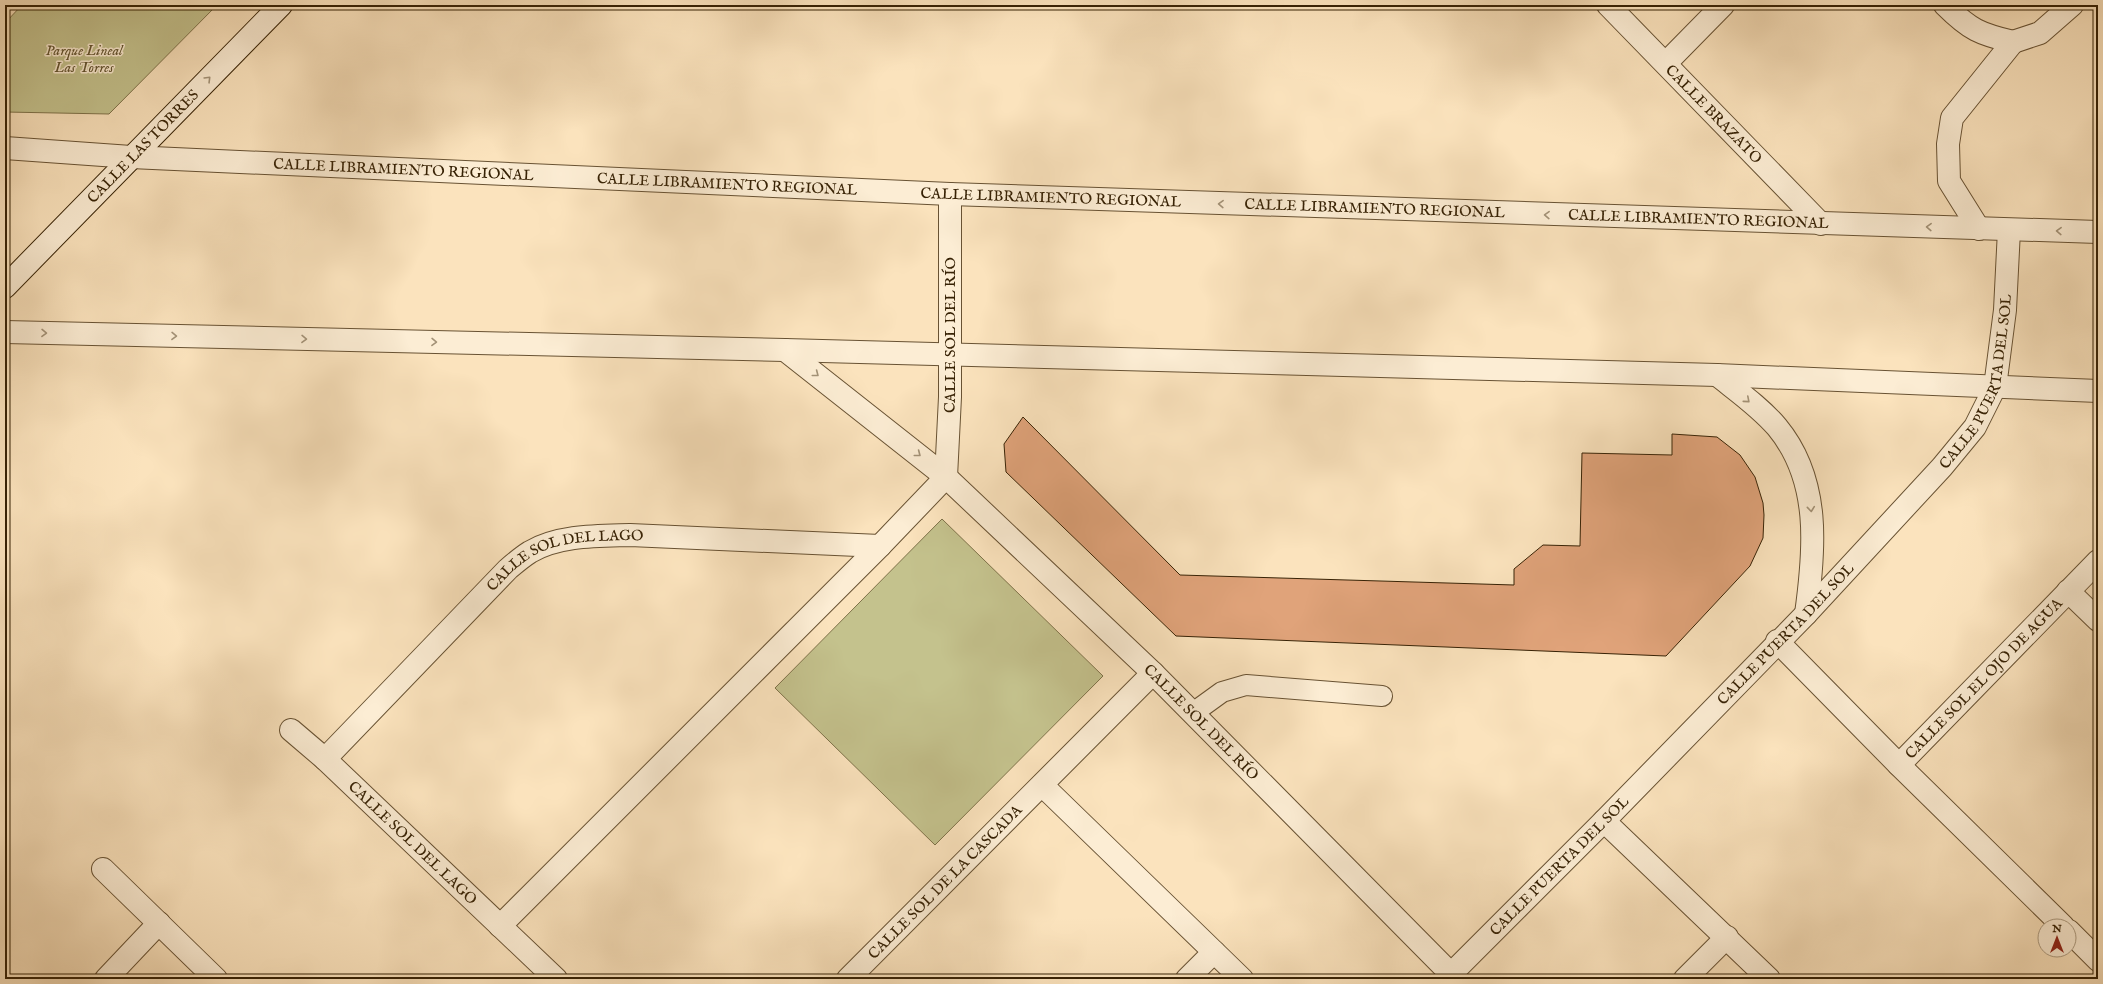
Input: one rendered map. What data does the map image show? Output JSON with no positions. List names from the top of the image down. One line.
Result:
{"streets":{"street":["CALLE BRAZATO","CALLE LAS TORRES","CALLE LIBRAMIENTO REGIONAL","CALLE SOL DEL RÍO","CALLE PUERTA DEL SOL","CALLE SOL DEL LAGO","CALLE SOL EL OJO DE AGUA","CALLE SOL DE LA CASCADA"]},"crossings":[["CALLE BRAZATO","CALLE LIBRAMIENTO REGIONAL"],["CALLE LAS TORRES","CALLE LIBRAMIENTO REGIONAL"],["CALLE LIBRAMIENTO REGIONAL","CALLE SOL DEL RÍO"],["CALLE LIBRAMIENTO REGIONAL","CALLE PUERTA DEL SOL"],["CALLE SOL DEL RÍO","CALLE PUERTA DEL SOL"],["CALLE SOL DEL RÍO","CALLE SOL DE LA CASCADA"],["CALLE PUERTA DEL SOL","CALLE SOL EL OJO DE AGUA"]],"one_way":["CALLE LAS TORRES"],"parks":["Parque Lineal Las Torres"],"north":"top"}
